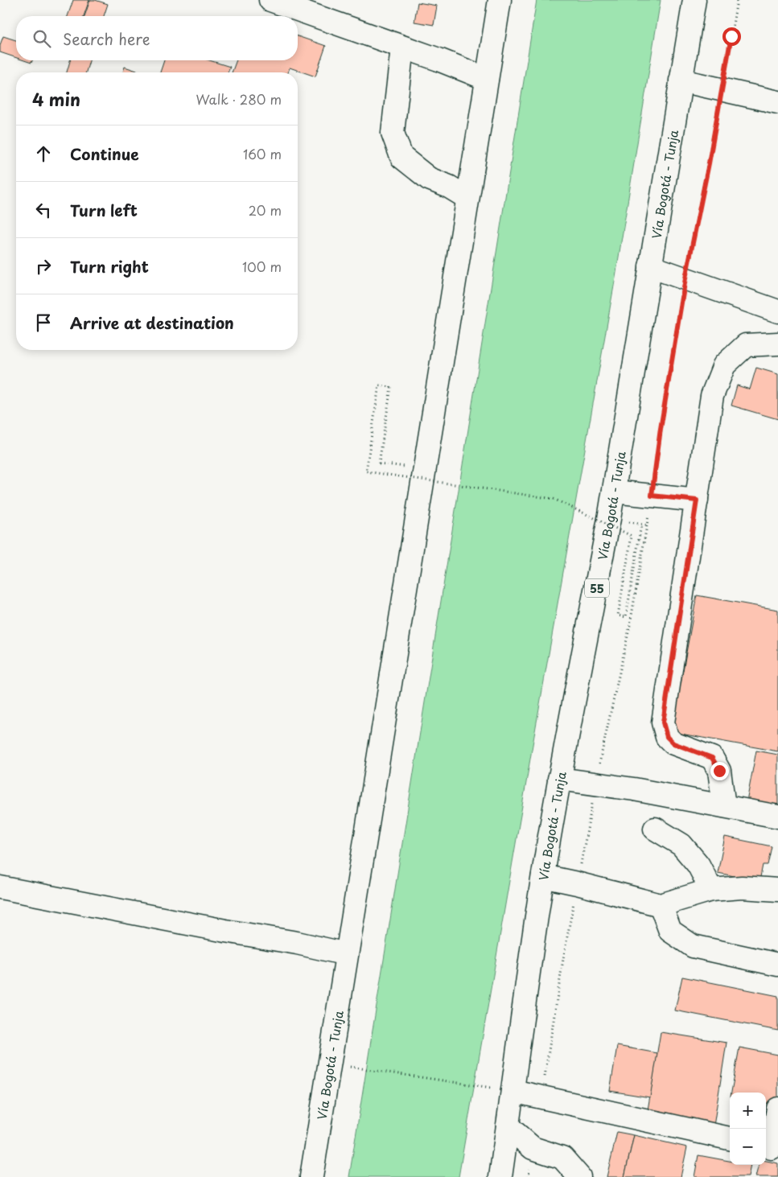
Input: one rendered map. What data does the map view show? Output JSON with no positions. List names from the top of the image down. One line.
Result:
{"streets":{"main road":["Vía Bogotá - Tunja","55"]},"page":{"search":"Search here","heading":["4 min","Walk · 280 m"],"list":[["Continue","160 m"],["Turn left","20 m"],["Turn right","100 m"],"Arrive at destination"],"map_buttons":["+","−"]}}
